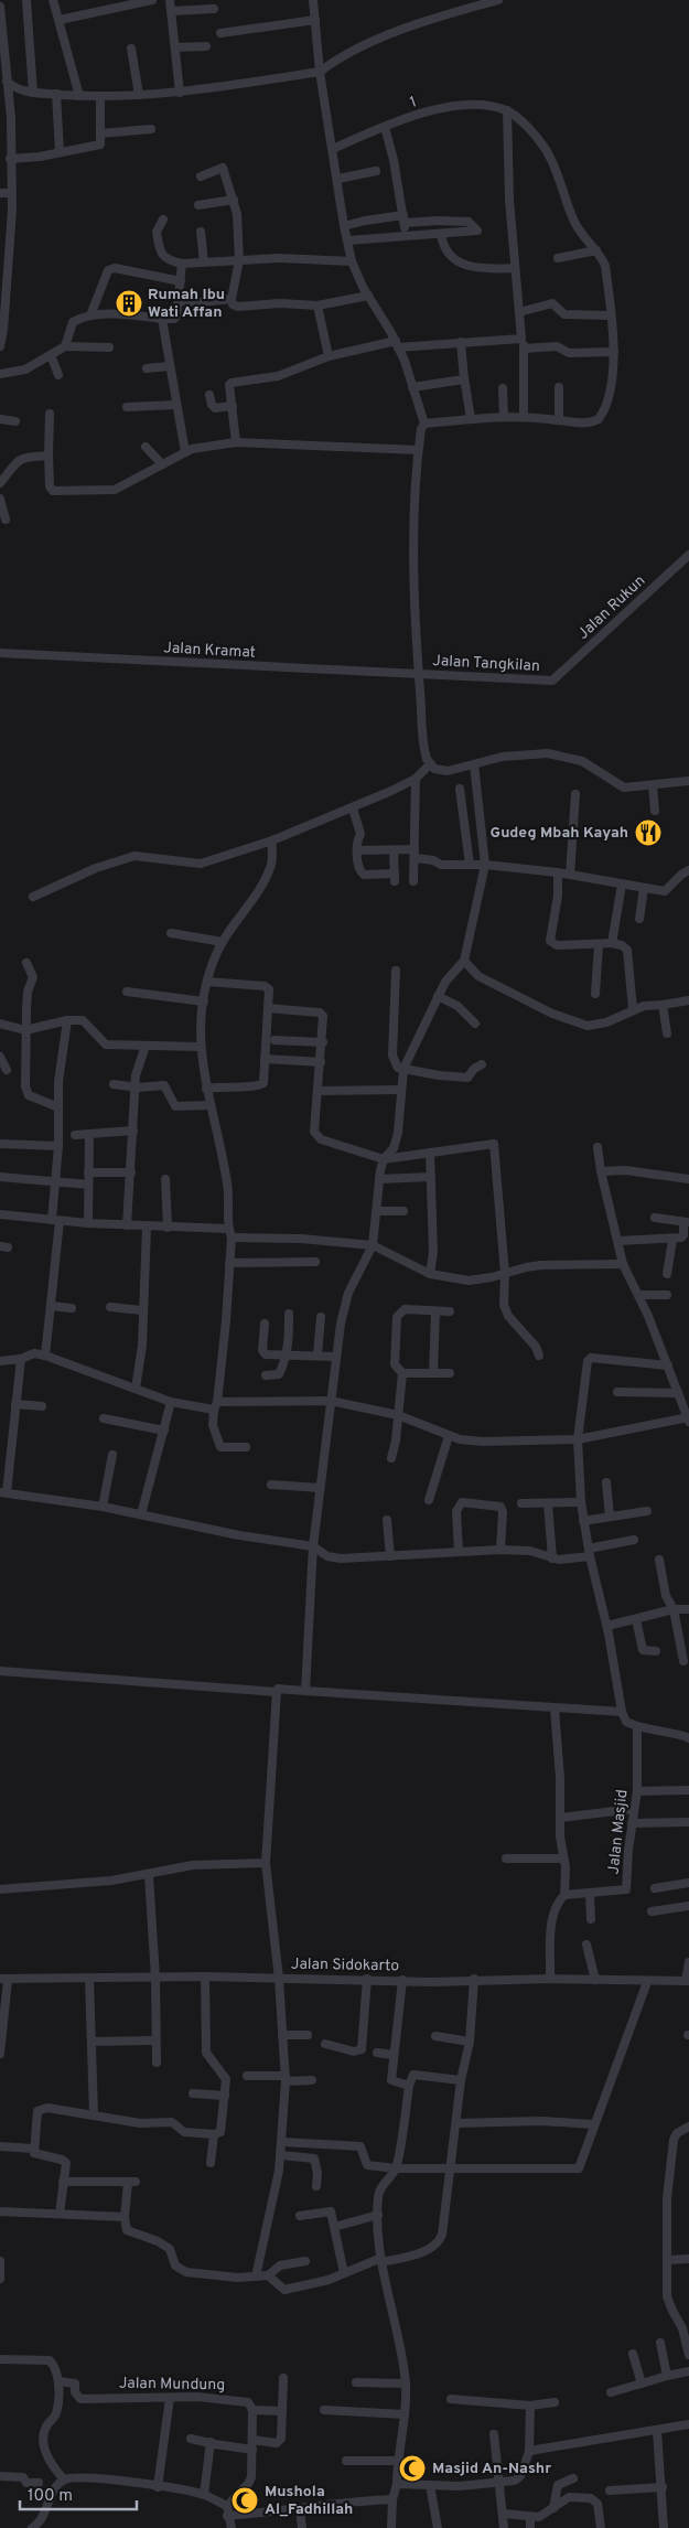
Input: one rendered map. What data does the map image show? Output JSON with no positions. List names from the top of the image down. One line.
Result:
{"streets":{"street":["1","Jalan Rukun","Jalan Kramat","Jalan Tangkilan","Jalan Masjid","Jalan Sidokarto","Jalan Mundung"]},"crossings":[["Jalan Rukun","Jalan Tangkilan"],["Jalan Kramat","Jalan Tangkilan"]],"places":{"building":["Rumah Ibu Wati Affan"],"restaurant":["Gudeg Mbah Kayah"],"mosque":["Masjid An-Nashr","Mushola Al_Fadhillah"]},"scale_bar":"100 m"}
